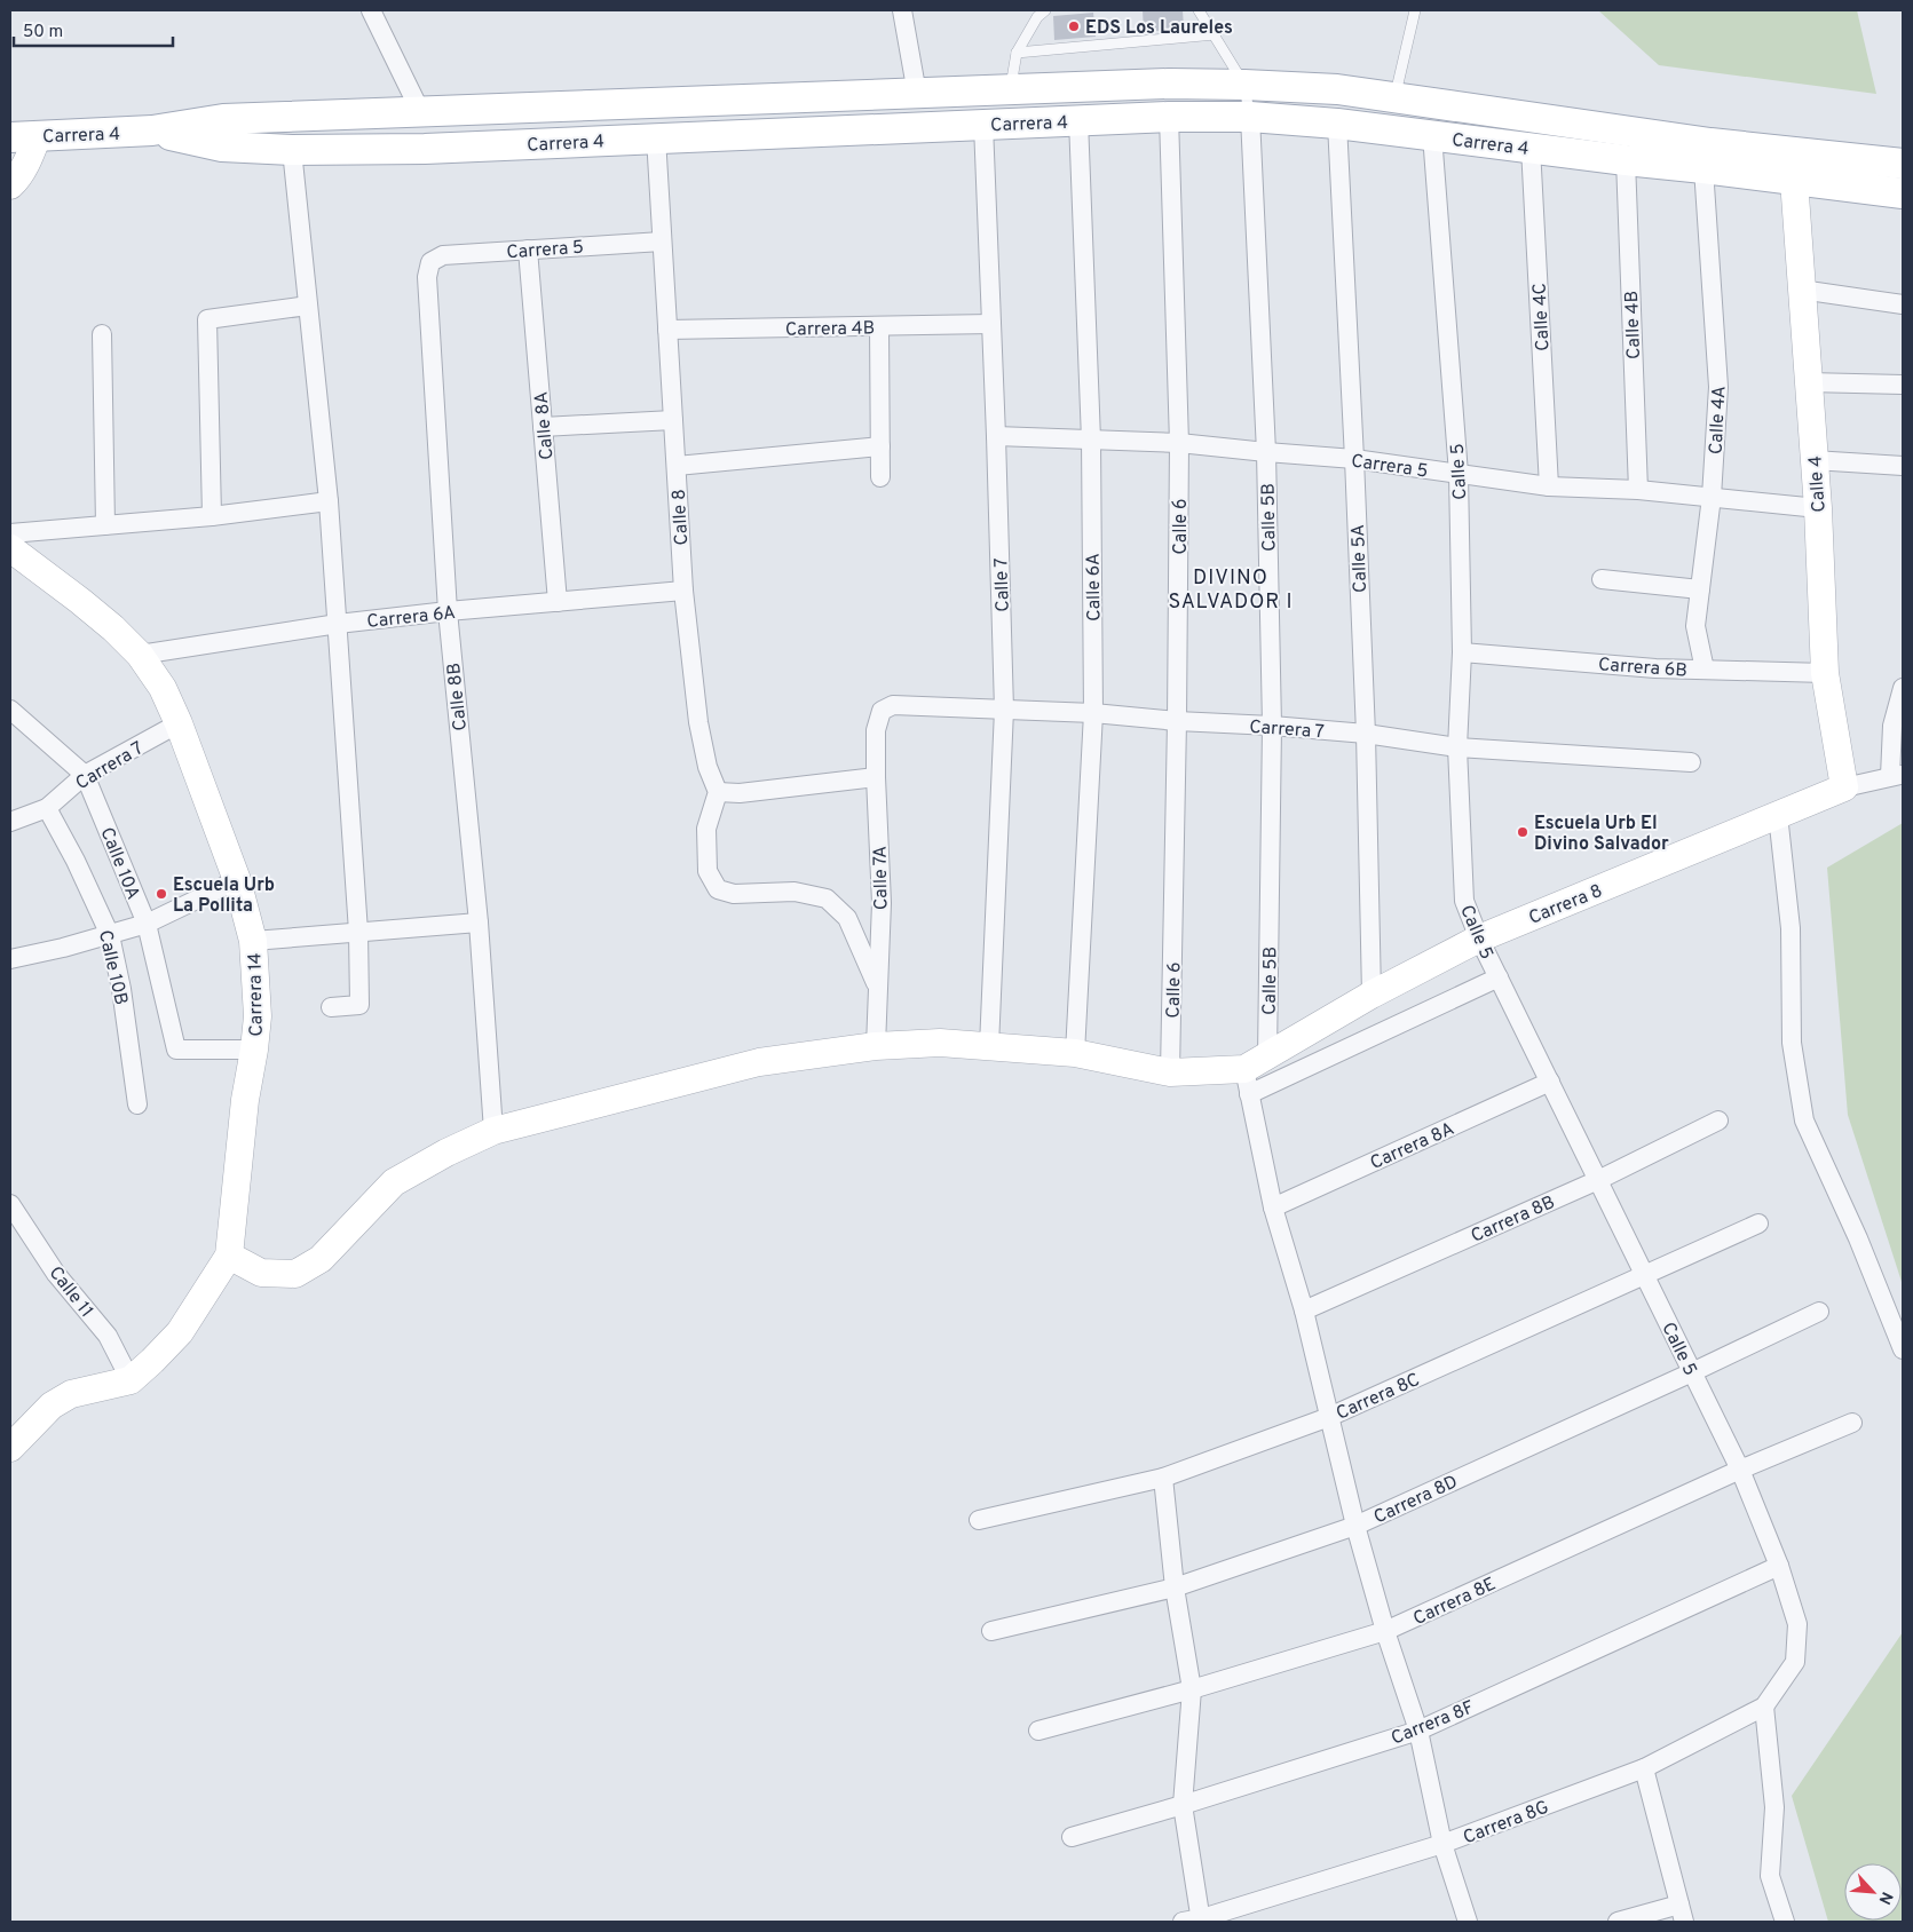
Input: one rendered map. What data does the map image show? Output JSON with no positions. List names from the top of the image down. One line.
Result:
{"streets":{"main road":["Carrera 4"],"street":["Carrera 5","Calle 4C","Calle 4B","Carrera 4B","Calle 4A","Calle 8A","Calle 5","Calle 4","Calle 8","Calle 5B","Calle 6","Calle 5A","Calle 7","Calle 6A","Carrera 6A","Carrera 6B","Calle 8B","Carrera 7","Calle 10A","Calle 7A","Carrera 8","Calle 10B","Carrera 14","Carrera 8A","Carrera 8B","Calle 11","Carrera 8C","Carrera 8D","Carrera 8E","Carrera 8F","Carrera 8G"]},"crossings":[["Carrera 4","Calle 4C"],["Carrera 4","Calle 4B"],["Carrera 4","Calle 4A"],["Carrera 4","Calle 5"],["Carrera 4","Calle 4"],["Carrera 4","Calle 8"],["Carrera 4","Calle 5B"],["Carrera 4","Calle 6"],["Carrera 4","Calle 5A"],["Carrera 4","Calle 7"],["Carrera 4","Calle 6A"],["Carrera 5","Calle 4C"],["Carrera 5","Calle 4B"],["Carrera 5","Calle 4A"],["Carrera 5","Calle 8A"],["Carrera 5","Calle 5"],["Carrera 5","Calle 4"],["Carrera 5","Calle 8"],["Carrera 5","Calle 5B"],["Carrera 5","Calle 6"],["Carrera 5","Calle 5A"],["Carrera 5","Calle 7"],["Carrera 5","Calle 6A"],["Carrera 5","Calle 8B"],["Carrera 4B","Calle 8"],["Carrera 4B","Calle 7"],["Calle 4A","Carrera 6B"],["Calle 8A","Carrera 6A"],["Calle 5","Carrera 6B"],["Calle 5","Carrera 7"],["Calle 5","Carrera 8"],["Calle 5","Carrera 8A"],["Calle 5","Carrera 8B"],["Calle 5","Carrera 8C"],["Calle 5","Carrera 8D"],["Calle 5","Carrera 8E"],["Calle 5","Carrera 8F"],["Calle 5","Carrera 8G"],["Calle 4","Carrera 6B"],["Calle 4","Carrera 8"],["Calle 8","Carrera 6A"],["Calle 5B","Carrera 7"],["Calle 5B","Carrera 8"],["Calle 5B","Carrera 8A"],["Calle 5B","Carrera 8B"],["Calle 5B","Carrera 8C"],["Calle 5B","Carrera 8D"],["Calle 5B","Carrera 8E"],["Calle 5B","Carrera 8F"],["Calle 5B","Carrera 8G"],["Calle 6","Carrera 7"],["Calle 5A","Carrera 7"],["Calle 5A","Carrera 8"],["Calle 7","Carrera 7"],["Calle 6A","Carrera 7"],["Carrera 6A","Calle 8B"],["Carrera 6A","Carrera 14"],["Carrera 7","Calle 10A"],["Carrera 7","Calle 7A"],["Carrera 7","Calle 10B"],["Carrera 7","Carrera 14"],["Calle 10A","Carrera 14"],["Carrera 14","Calle 11"]],"districts":["DIVINO SALVADOR I"],"places":["EDS Los Laureles","Escuela Urb El Divino Salvador","Escuela Urb La Pollita"],"scale_bar":"50 m","north":"bottom right"}
